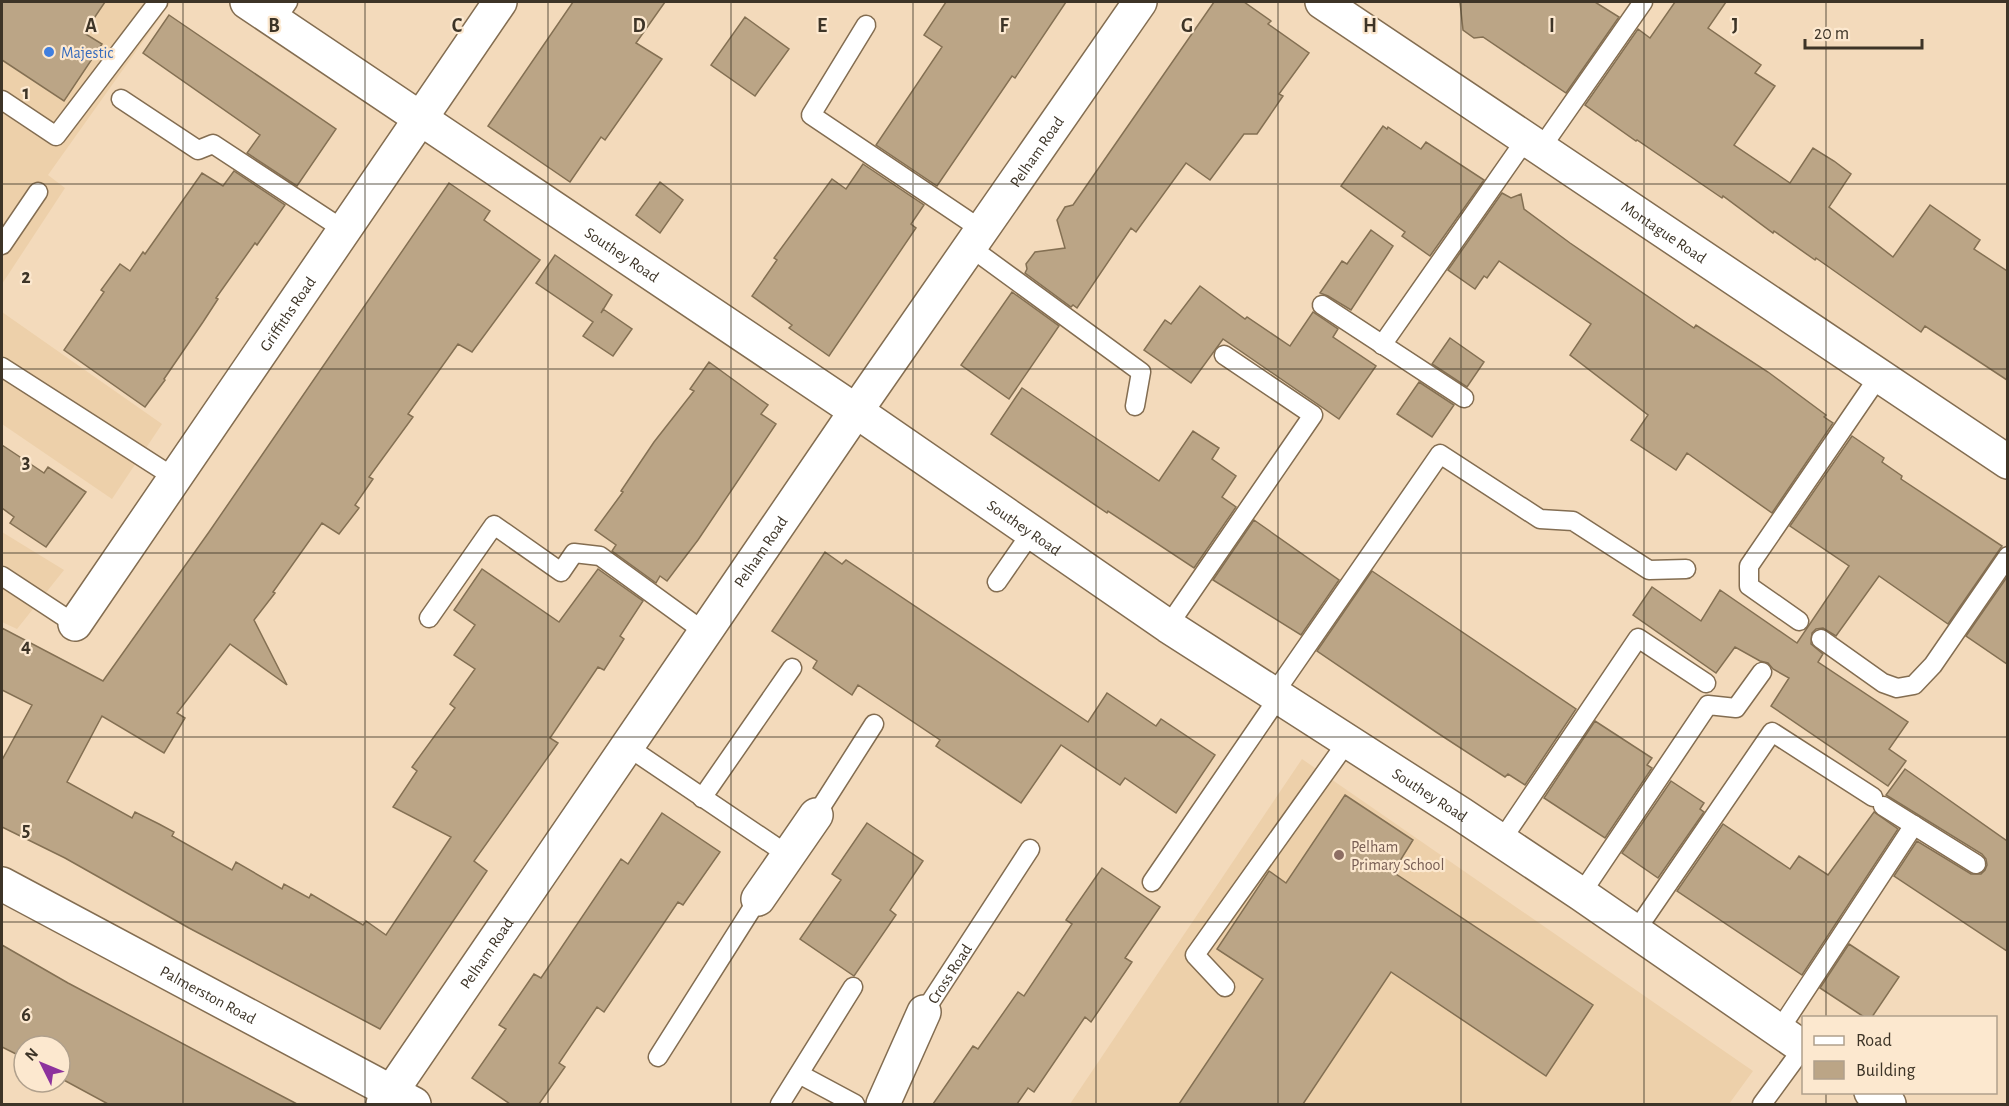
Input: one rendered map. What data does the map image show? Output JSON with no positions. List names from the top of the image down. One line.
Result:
{"streets":{"street":["Pelham Road","Montague Road","Southey Road","Griffiths Road","Cross Road","Palmerston Road"]},"crossings":[["Pelham Road","Southey Road"],["Pelham Road","Palmerston Road"],["Southey Road","Griffiths Road"]],"places":["Majestic","Pelham Primary School"],"legend":["Road","Building"],"scale_bar":"20 m","north":"top left","grid":{"columns":["A","B","C","D","E","F","G","H","I","J"],"rows":["1","2","3","4","5","6"]}}
